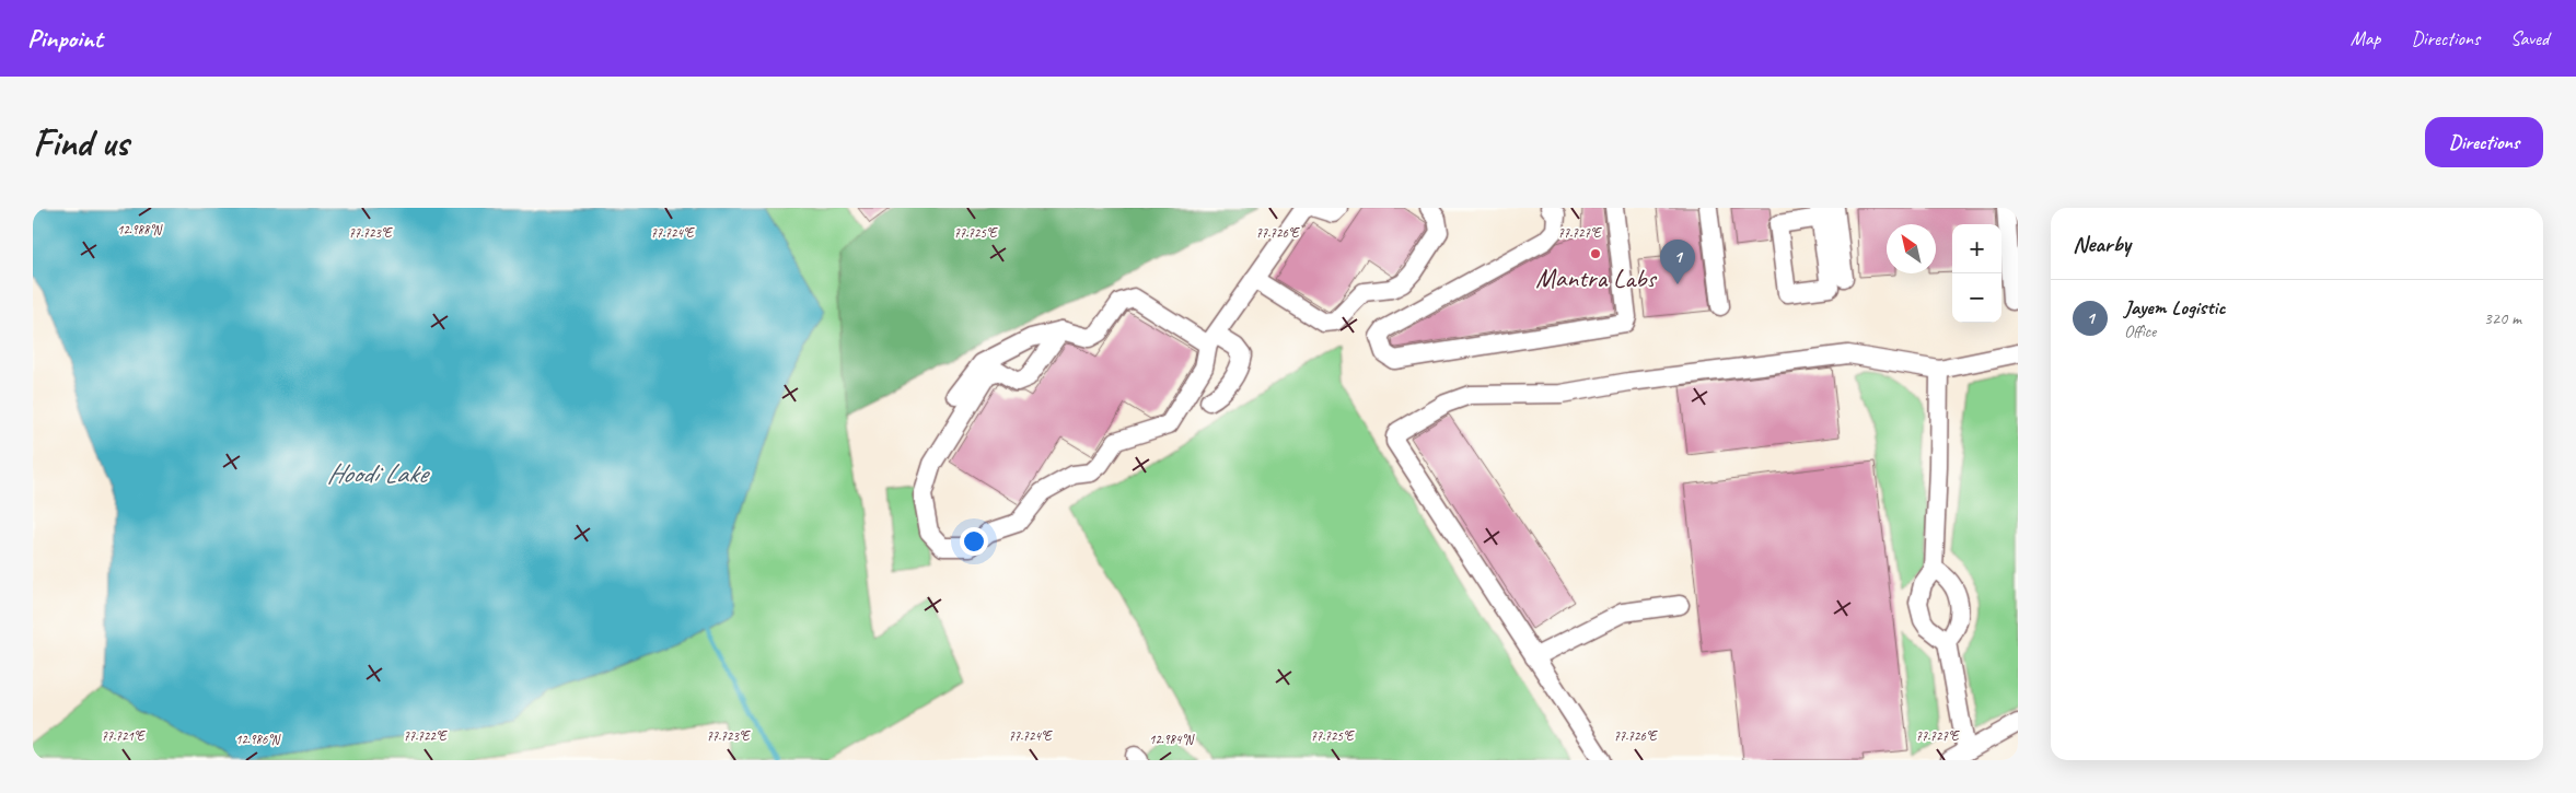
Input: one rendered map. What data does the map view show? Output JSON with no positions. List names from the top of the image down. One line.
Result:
{"water":["Hoodi Lake"],"places":["Mantra Labs"],"north":"top left","page":{"header":"Pinpoint","nav":["Map","Directions","Saved"],"buttons":"Directions","title":"Find us","heading":"Nearby","map_buttons":["+","−"],"pins":"1","list":[{"mark":"1","name":"Jayem Logistic","note":"Office","value":"320 m"}]},"coordinates":["12.988°N","77.723°E","77.724°E","77.725°E","77.726°E","77.727°E","77.721°E","77.722°E","12.986°N","12.984°N"]}
